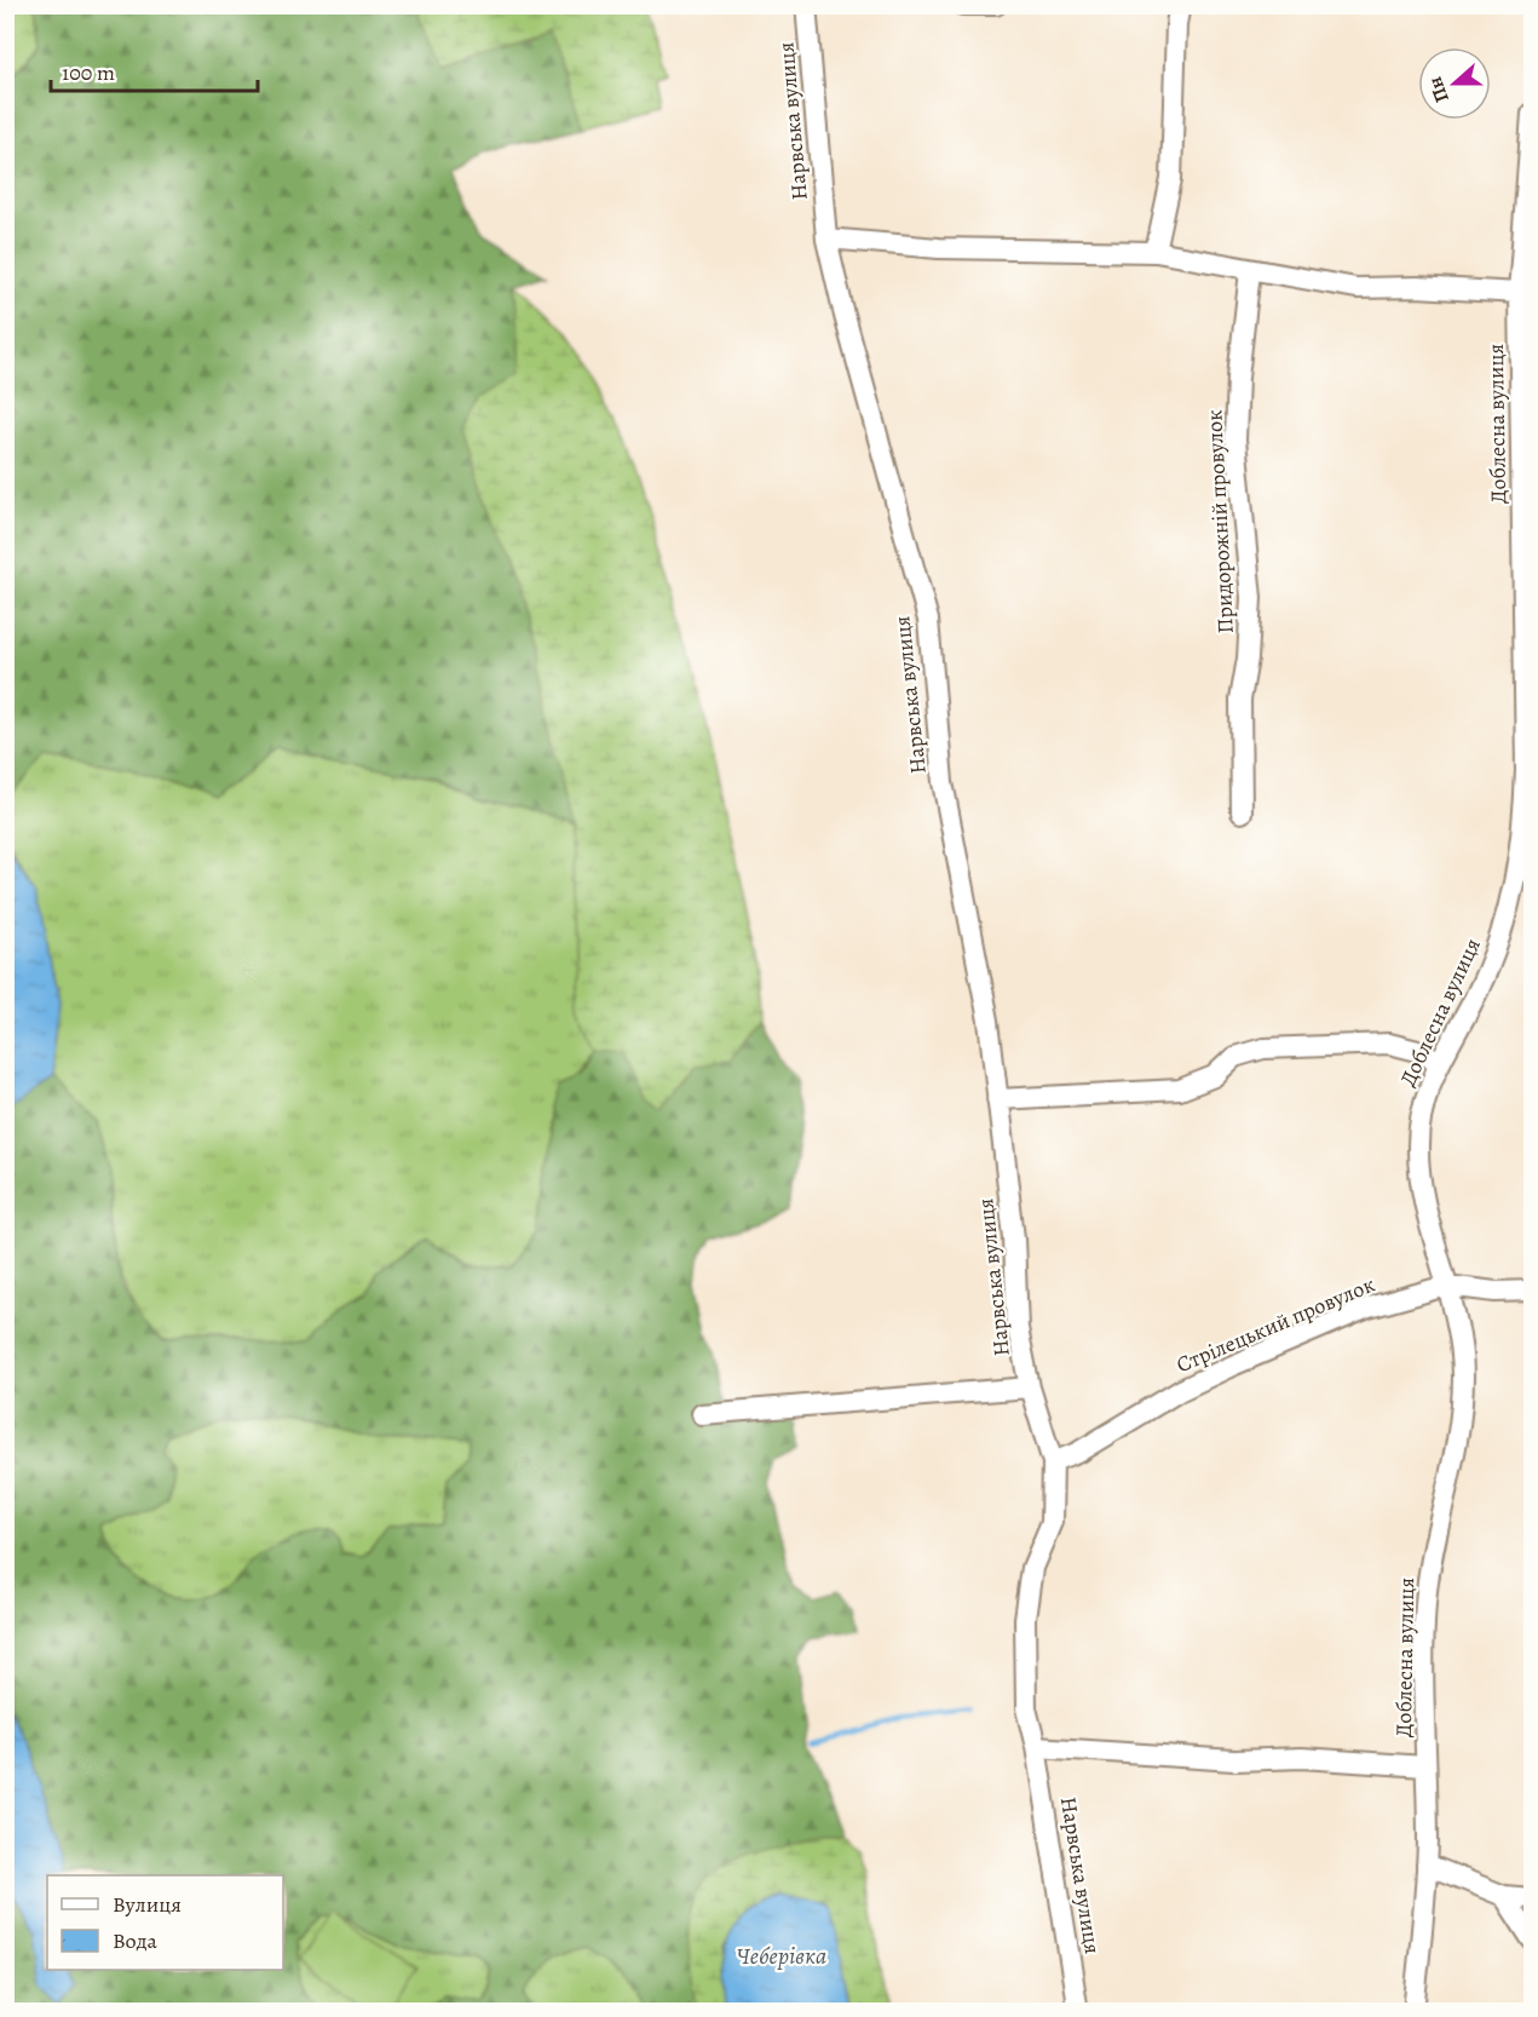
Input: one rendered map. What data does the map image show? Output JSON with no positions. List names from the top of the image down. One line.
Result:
{"streets":{"street":["Нарвська вулиця","Доблесна вулиця","Придорожній провулок","Стрілецький провулок"]},"crossings":[["Нарвська вулиця","Стрілецький провулок"],["Доблесна вулиця","Стрілецький провулок"]],"water":["Чеберівка"],"legend":["Вулиця","Вода"],"scale_bar":"100 m","north":"left"}
